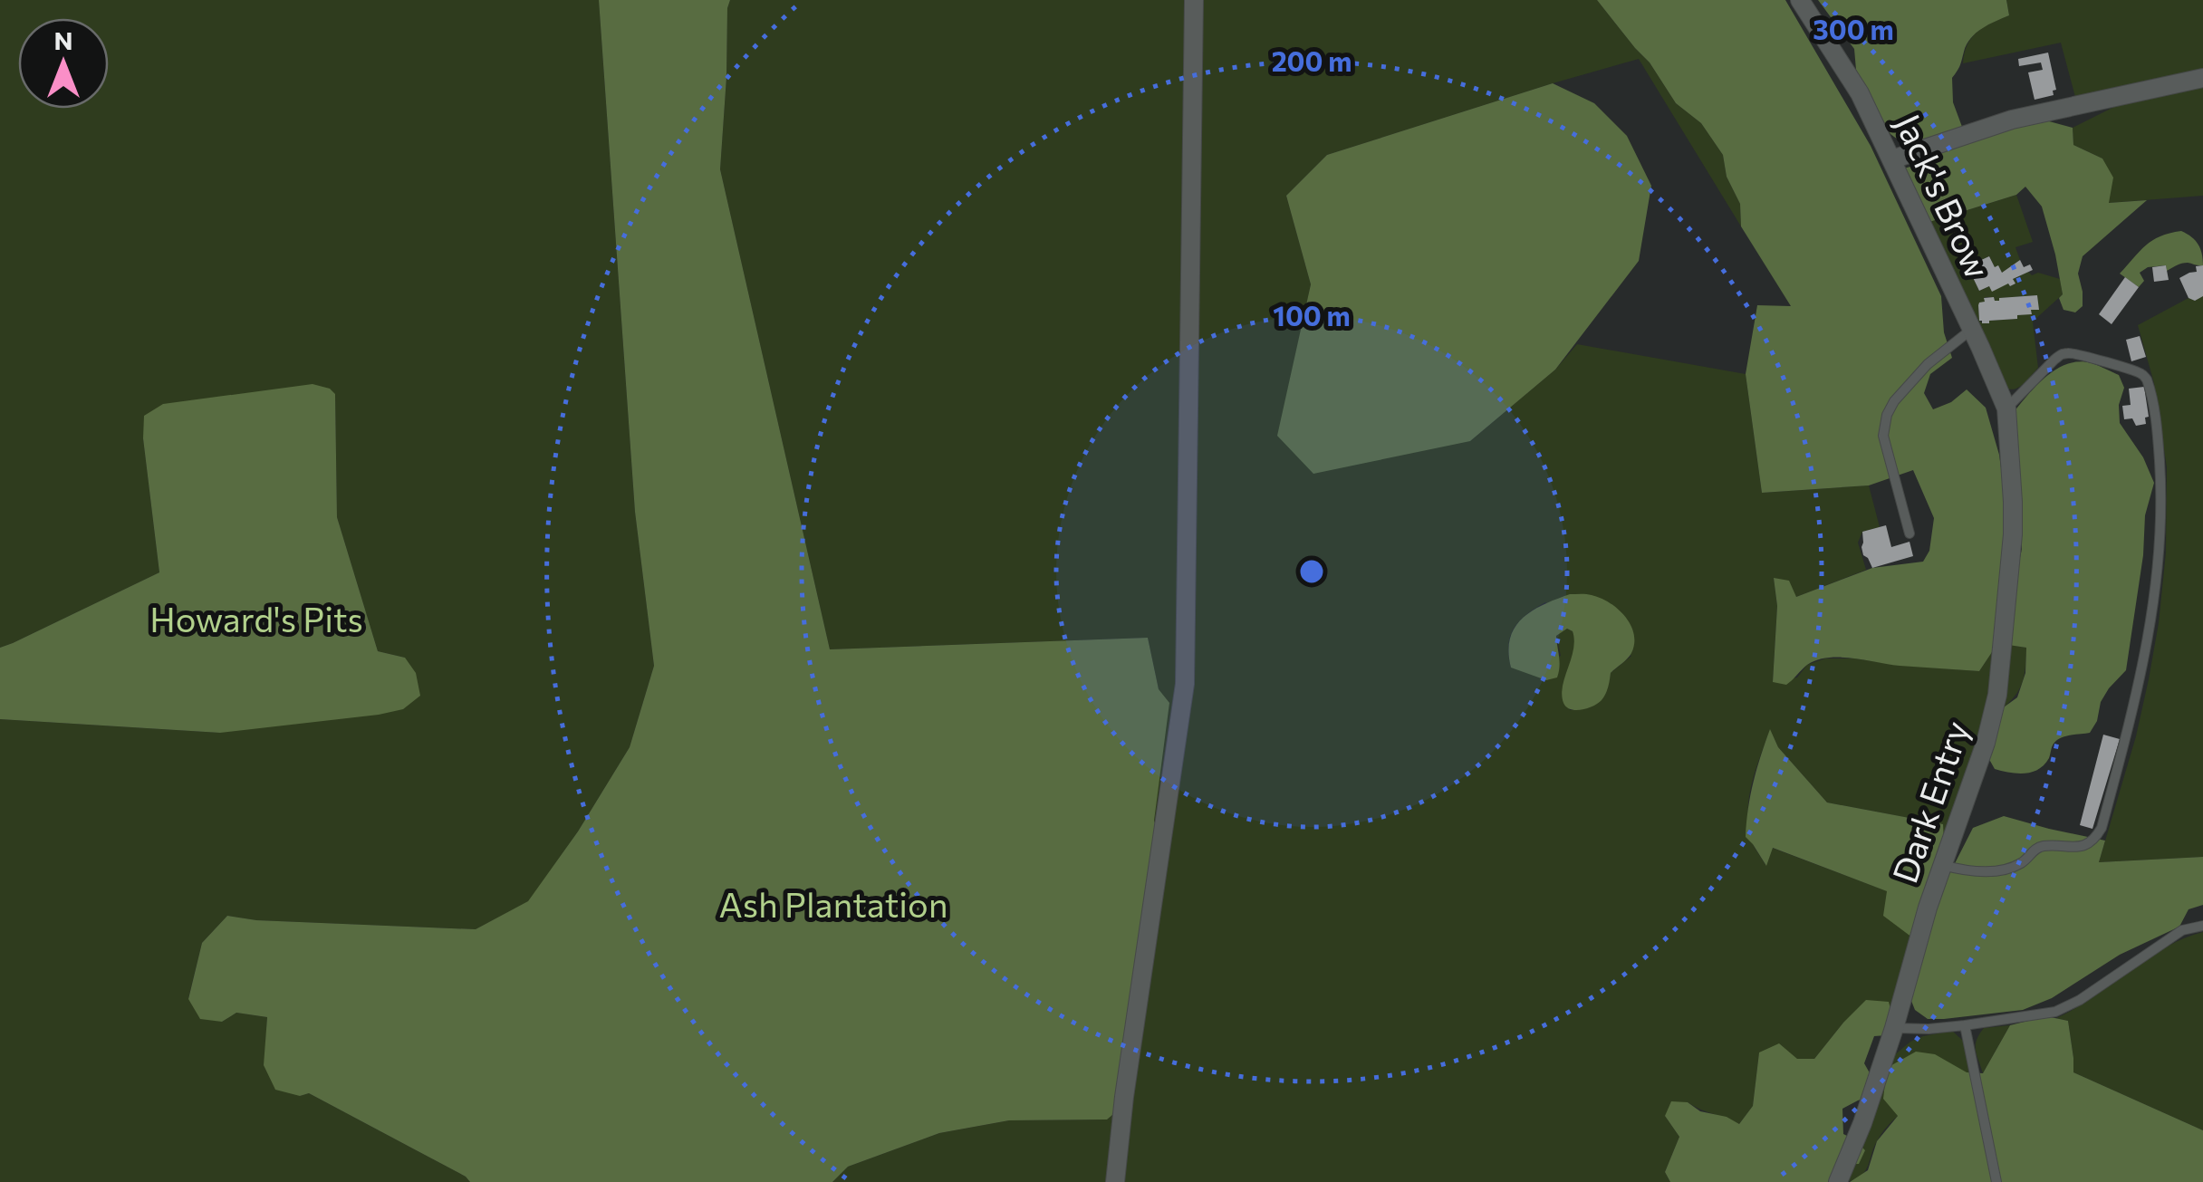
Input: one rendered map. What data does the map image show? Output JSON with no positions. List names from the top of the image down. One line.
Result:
{"streets":{"street":["Jack's Brow","Dark Entry"]},"crossings":[["Jack's Brow","Dark Entry"]],"parks":["Howard's Pits","Ash Plantation"],"north":"top","rings":["300 m","200 m","100 m"]}
